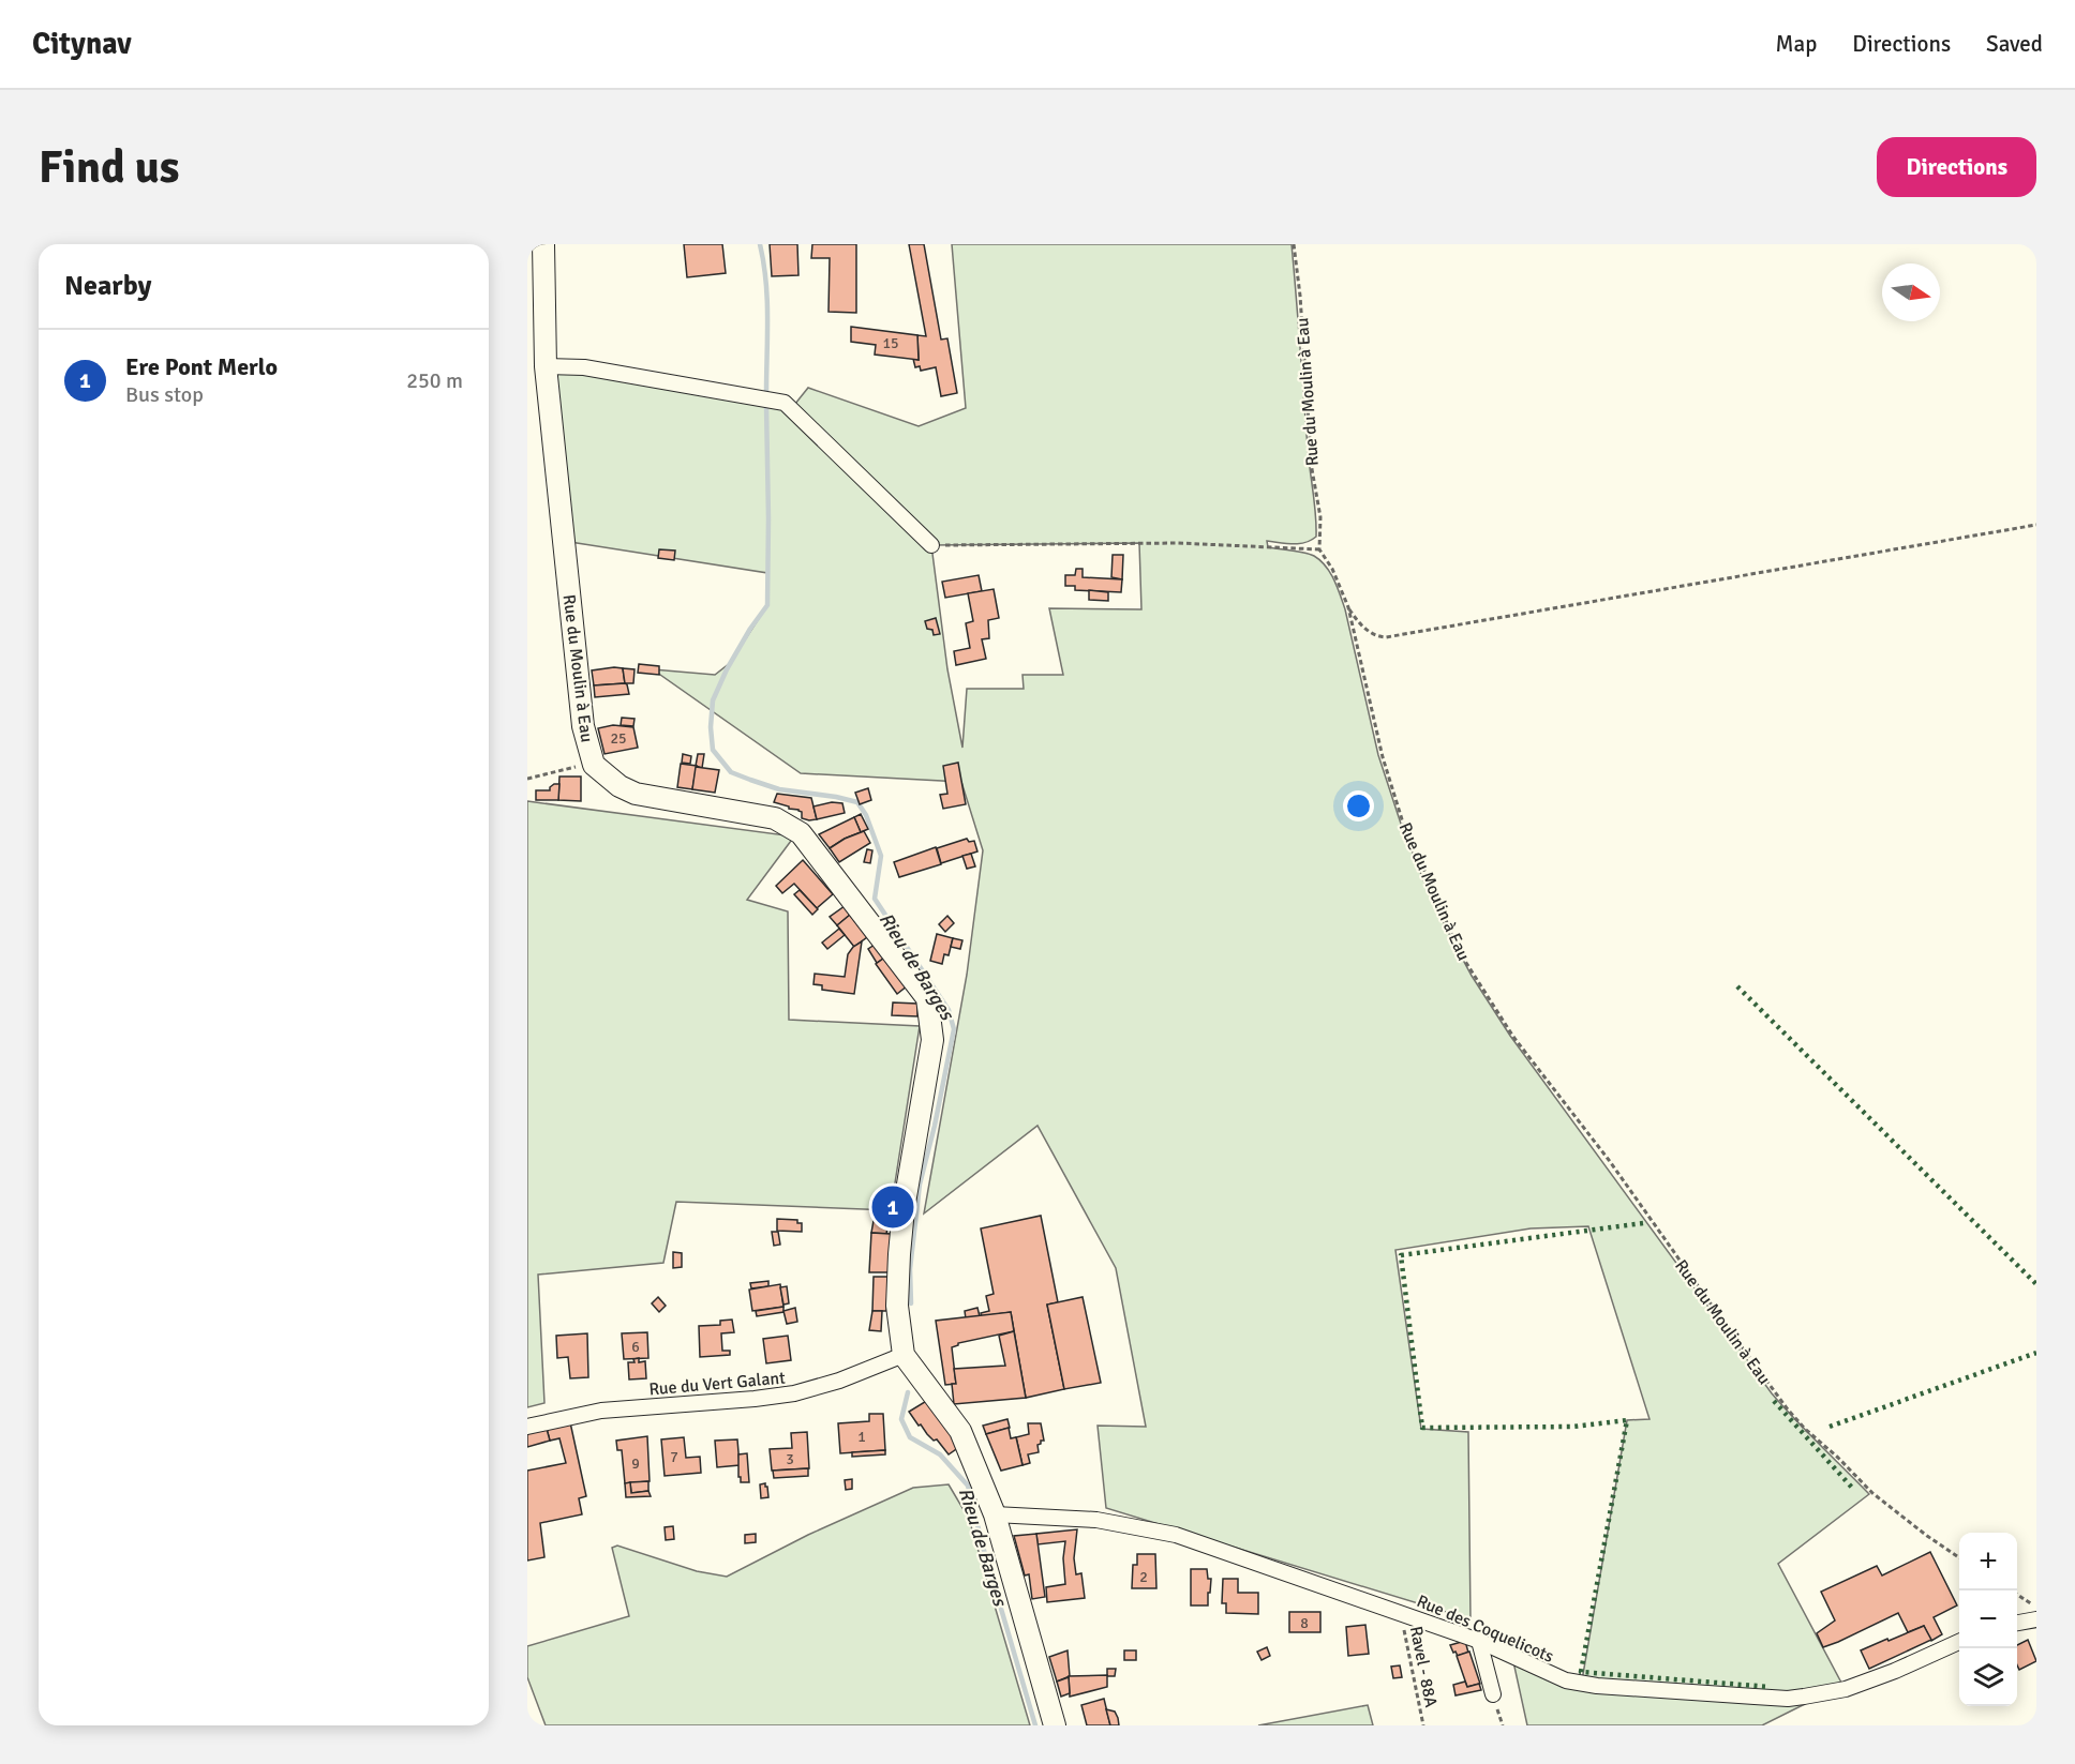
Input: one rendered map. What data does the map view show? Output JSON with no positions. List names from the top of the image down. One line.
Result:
{"streets":{"street":["Rue du Moulin à Eau","Rue du Vert Galant","Rue des Coquelicots"],"path":["Ravel - 88A"]},"crossings":[["Rue du Moulin à Eau","Rue du Vert Galant"],["Rue des Coquelicots","Ravel - 88A"]],"water":["Rieu de Barges"],"house_numbers":["15","25","6","1","7","3","9","2","8"],"north":"right","page":{"header":"Citynav","nav":["Map","Directions","Saved"],"buttons":"Directions","title":"Find us","heading":"Nearby","list":[{"mark":"1","name":"Ere Pont Merlo","note":"Bus stop","value":"250 m"}],"pins":"1","map_buttons":["+","−"]}}
